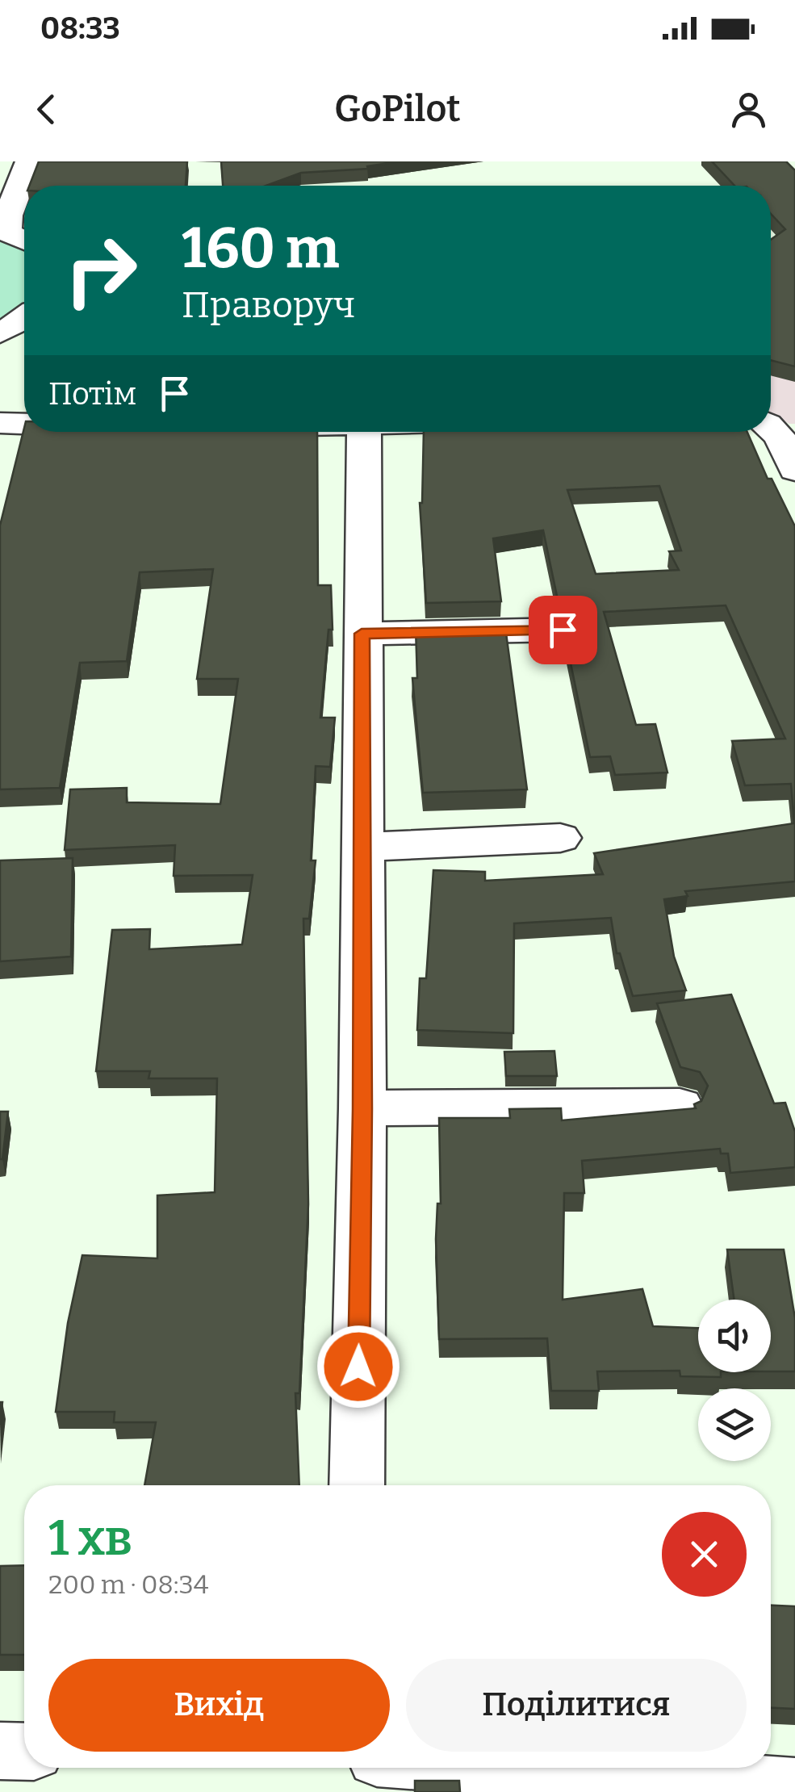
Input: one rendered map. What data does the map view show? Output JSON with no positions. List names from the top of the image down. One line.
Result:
{"page":{"status":"08:33","header":"GoPilot","turn":["160 m","Праворуч"],"then":"Потім","heading":["1 хв","200 m · 08:34"],"buttons":["Вихід","Поділитися"]}}
